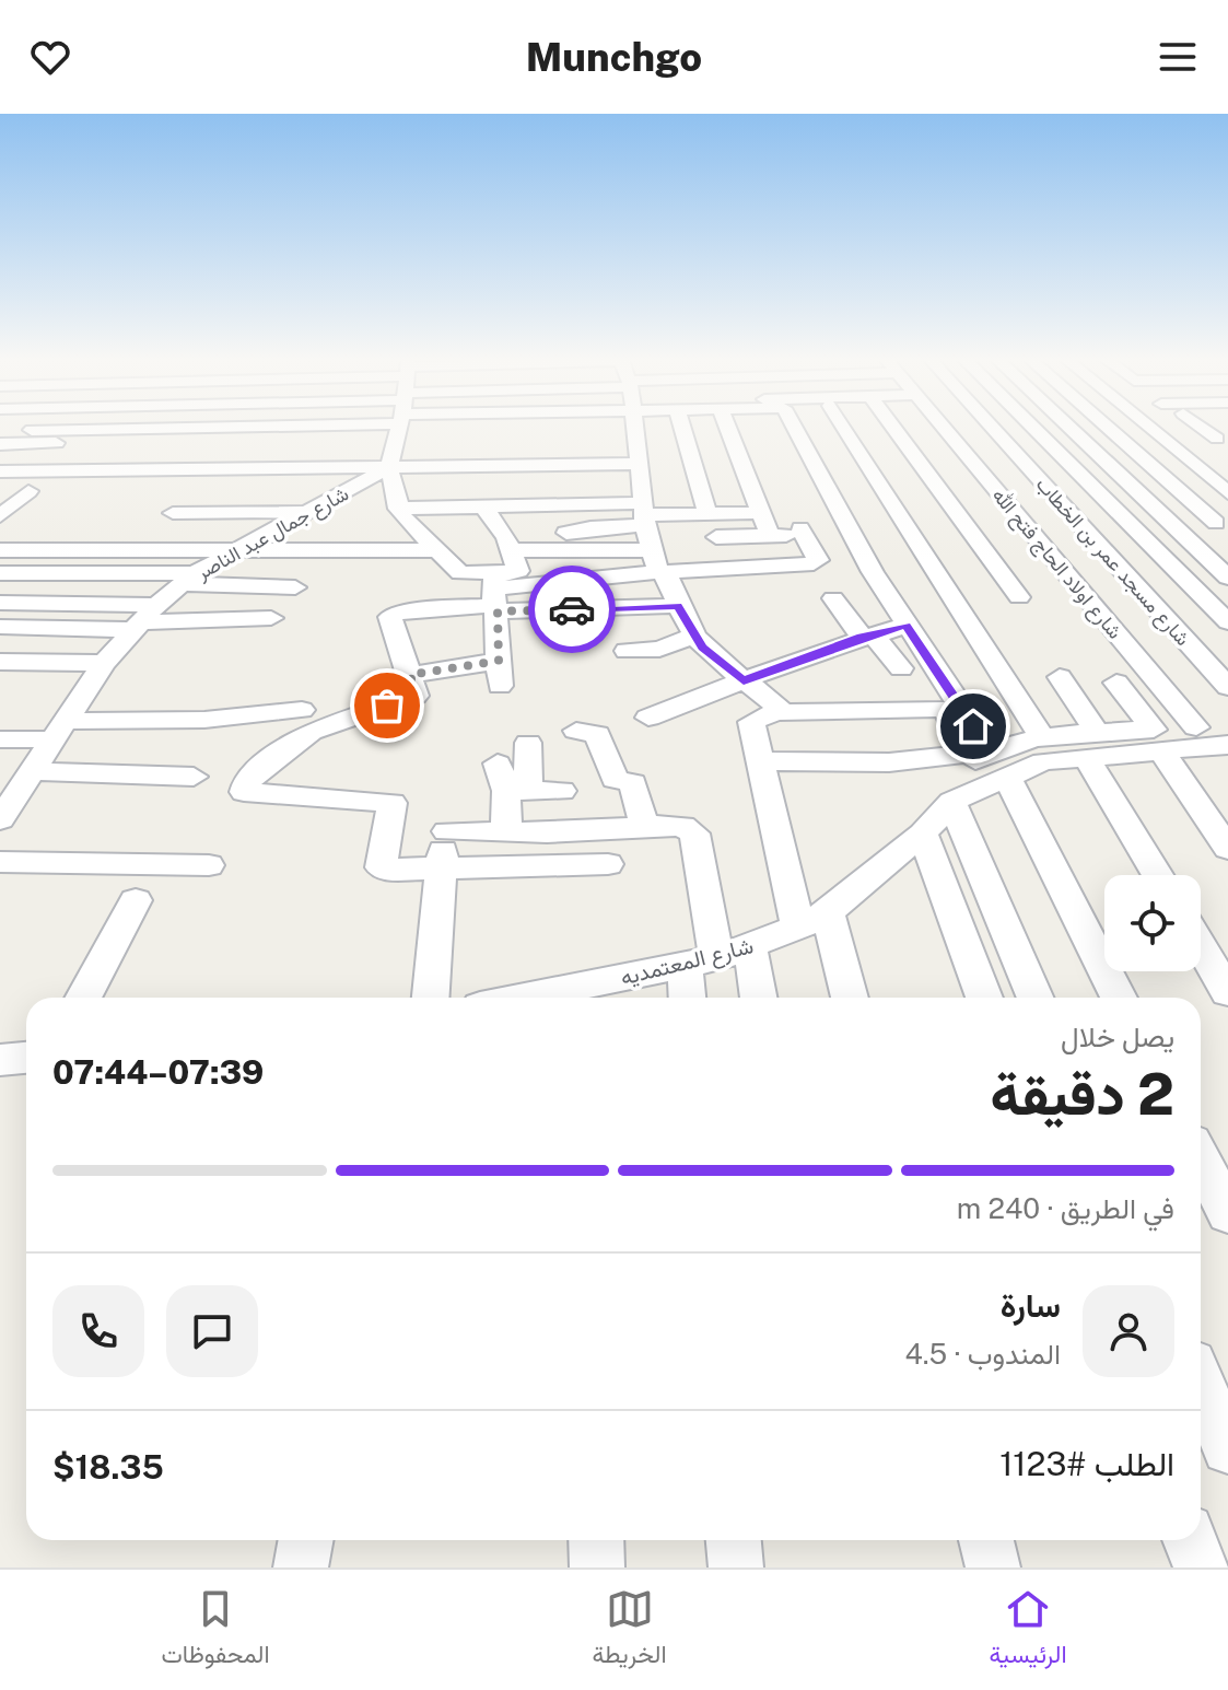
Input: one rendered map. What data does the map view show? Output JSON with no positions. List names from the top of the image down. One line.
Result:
{"streets":{"street":["شارع جمال عبد الناصر","شارع مسجد عمر بن الخطاب","شارع اولاد الحاج فتح الله","شارع المعتمديه"]},"crossings":[["شارع اولاد الحاج فتح الله","شارع المعتمديه"]],"page":{"header":"Munchgo","heading":["2 دقيقة","يصل خلال","07:39–07:44"],"panel":["سارة","المندوب · 4.5","الطلب #1123","$18.35"],"bar":"في الطريق · 240 m","tabs":["الرئيسية","الخريطة","المحفوظات"]}}
